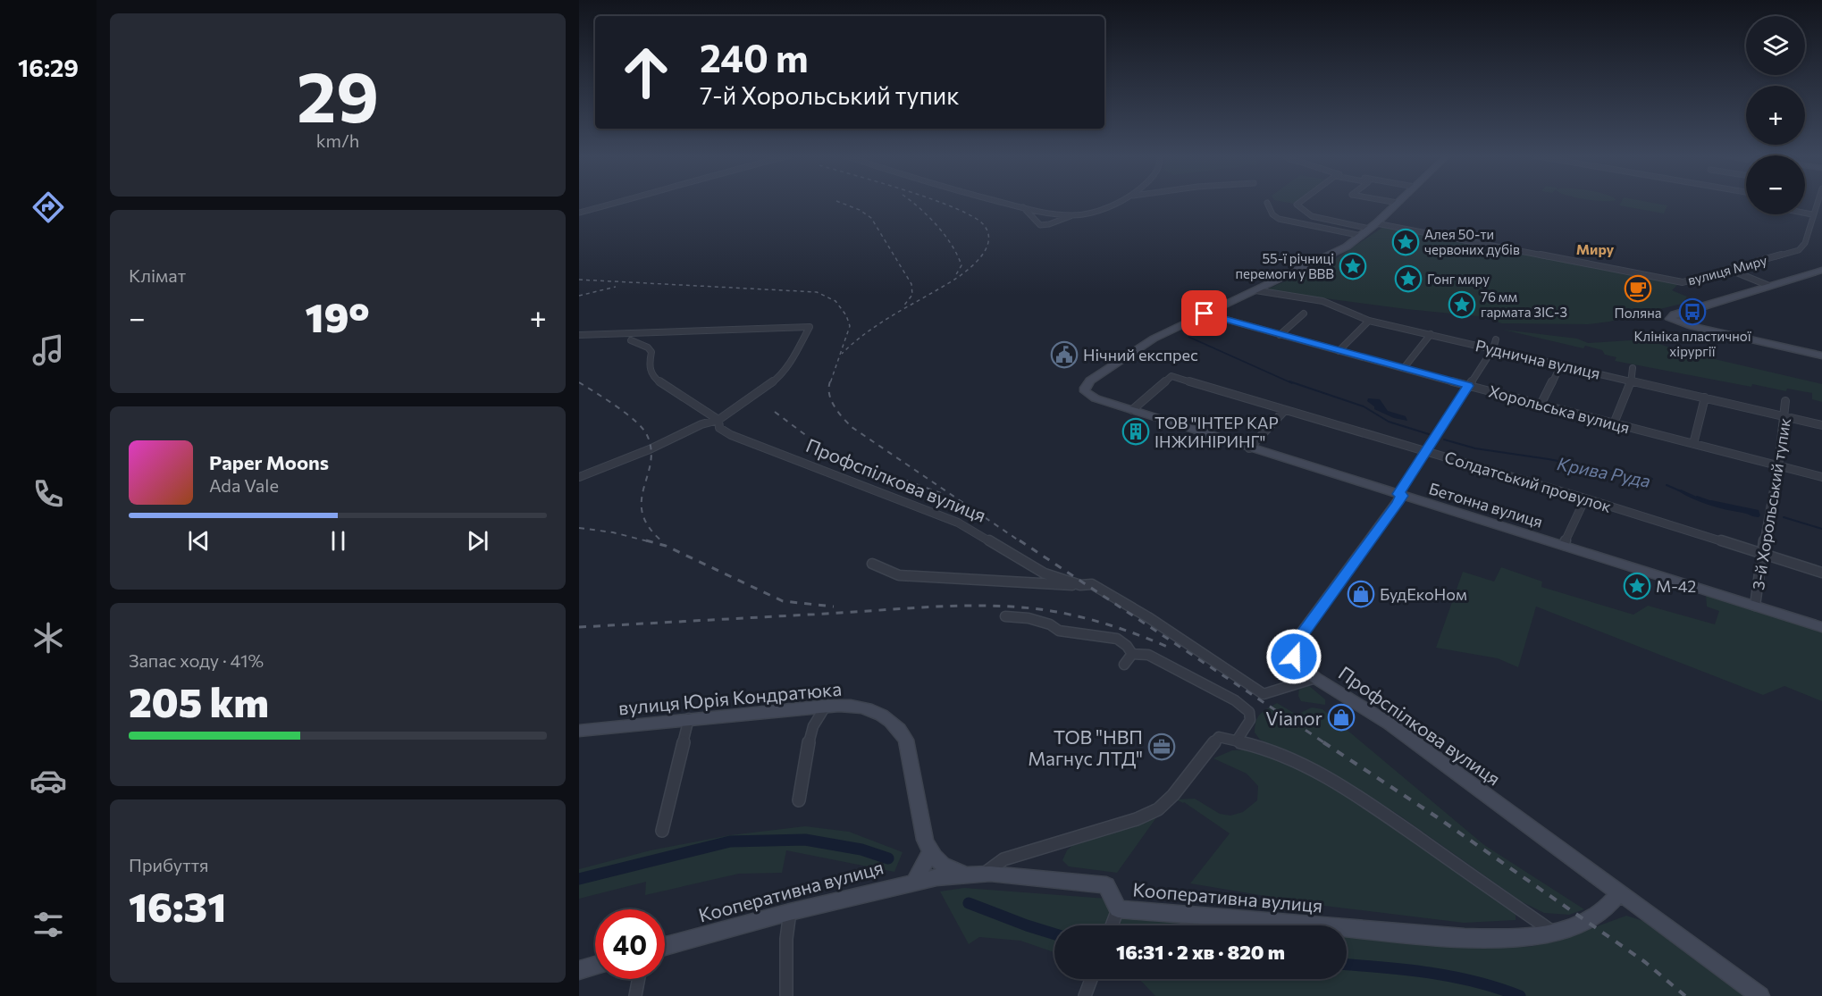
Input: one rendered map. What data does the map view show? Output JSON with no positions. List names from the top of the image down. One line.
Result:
{"streets":{"street":["вулиця Миру","Руднична вулиця","Хорольська вулиця","Профспілкова вулиця","Солдатський провулок","3-й Хорольський тупик","Бетонна вулиця","вулиця Юрія Кондратюка","Кооперативна вулиця"]},"crossings":[["Руднична вулиця","3-й Хорольський тупик"],["Хорольська вулиця","3-й Хорольський тупик"],["Хорольська вулиця","Бетонна вулиця"],["Профспілкова вулиця","Кооперативна вулиця"],["Солдатський провулок","3-й Хорольський тупик"],["Солдатський провулок","Бетонна вулиця"],["3-й Хорольський тупик","Бетонна вулиця"]],"districts":["Миру"],"water":["Крива Руда"],"places":{"place":["Алея 50-ти червоних дубів","55-ї річниці перемоги у ВВВ","Гонг миру","76 мм гармата ЗІС-3","М-42"],"cafe":["Поляна"],"bus stop":["Клініка пластичної хірургії"],"public building":["Нічний експрес"],"building":["ТОВ \"ІНТЕР КАР ІНЖИНІРИНГ\""],"shop":["БудЕкоНом","Vianor"],"office":["ТОВ \"НВП Магнус ЛТД\""]},"page":{"tabs":"16:29","tile":[["29","km/h"],"Клімат",["Запас ходу · 41%","205 km"],["Прибуття","16:31"]],"map_buttons":["+","−"],"turn":["240 m","7-й Хорольський тупик"],"heat":["−","19°","+"],"song":["Paper Moons","Ada Vale"],"limit":"40","trip":"16:31 · 2 хв · 820 m"}}
